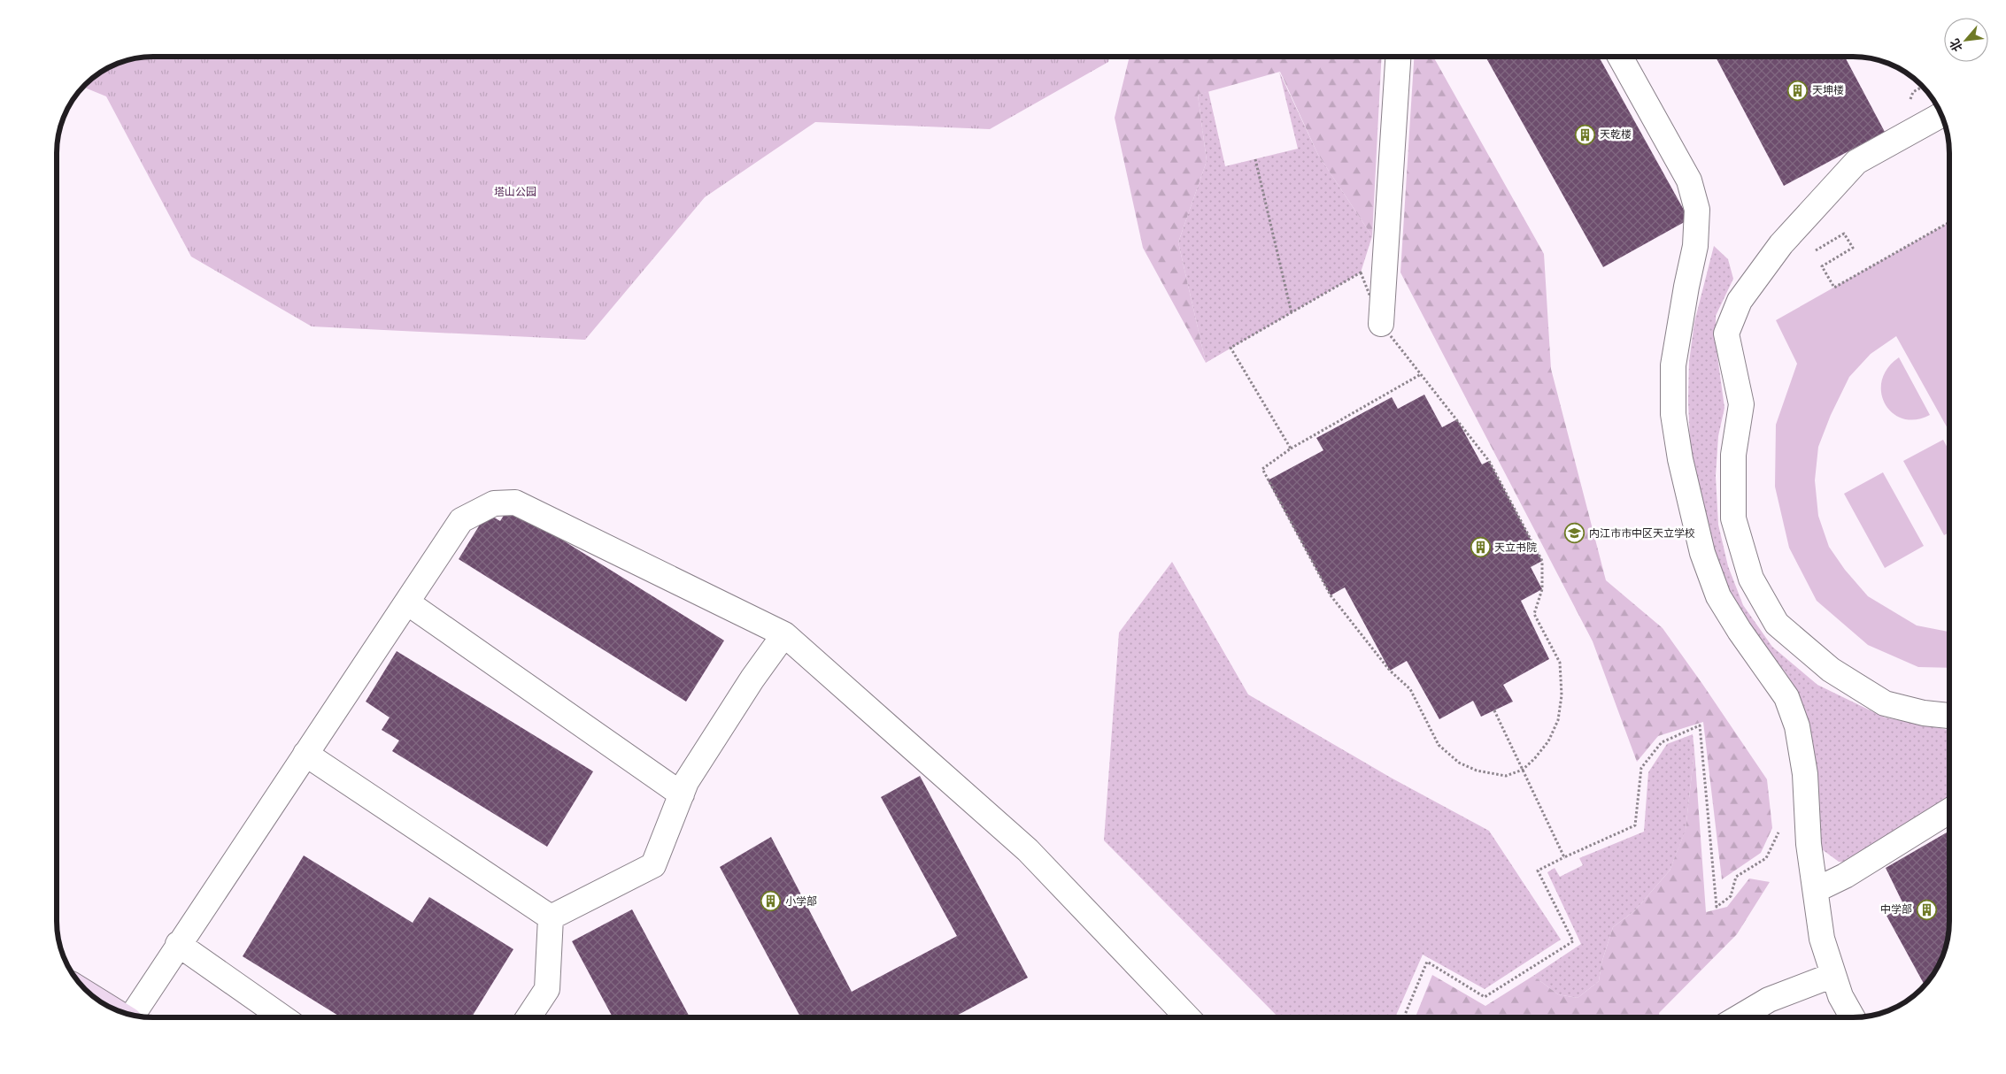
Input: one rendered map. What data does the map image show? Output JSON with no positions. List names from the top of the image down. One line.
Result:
{"parks":["塔山公园"],"places":{"building":["天坤楼","天乾楼","天立书院","小学部","中学部"],"school or university":["内江市市中区天立学校"]},"north":"bottom left"}
